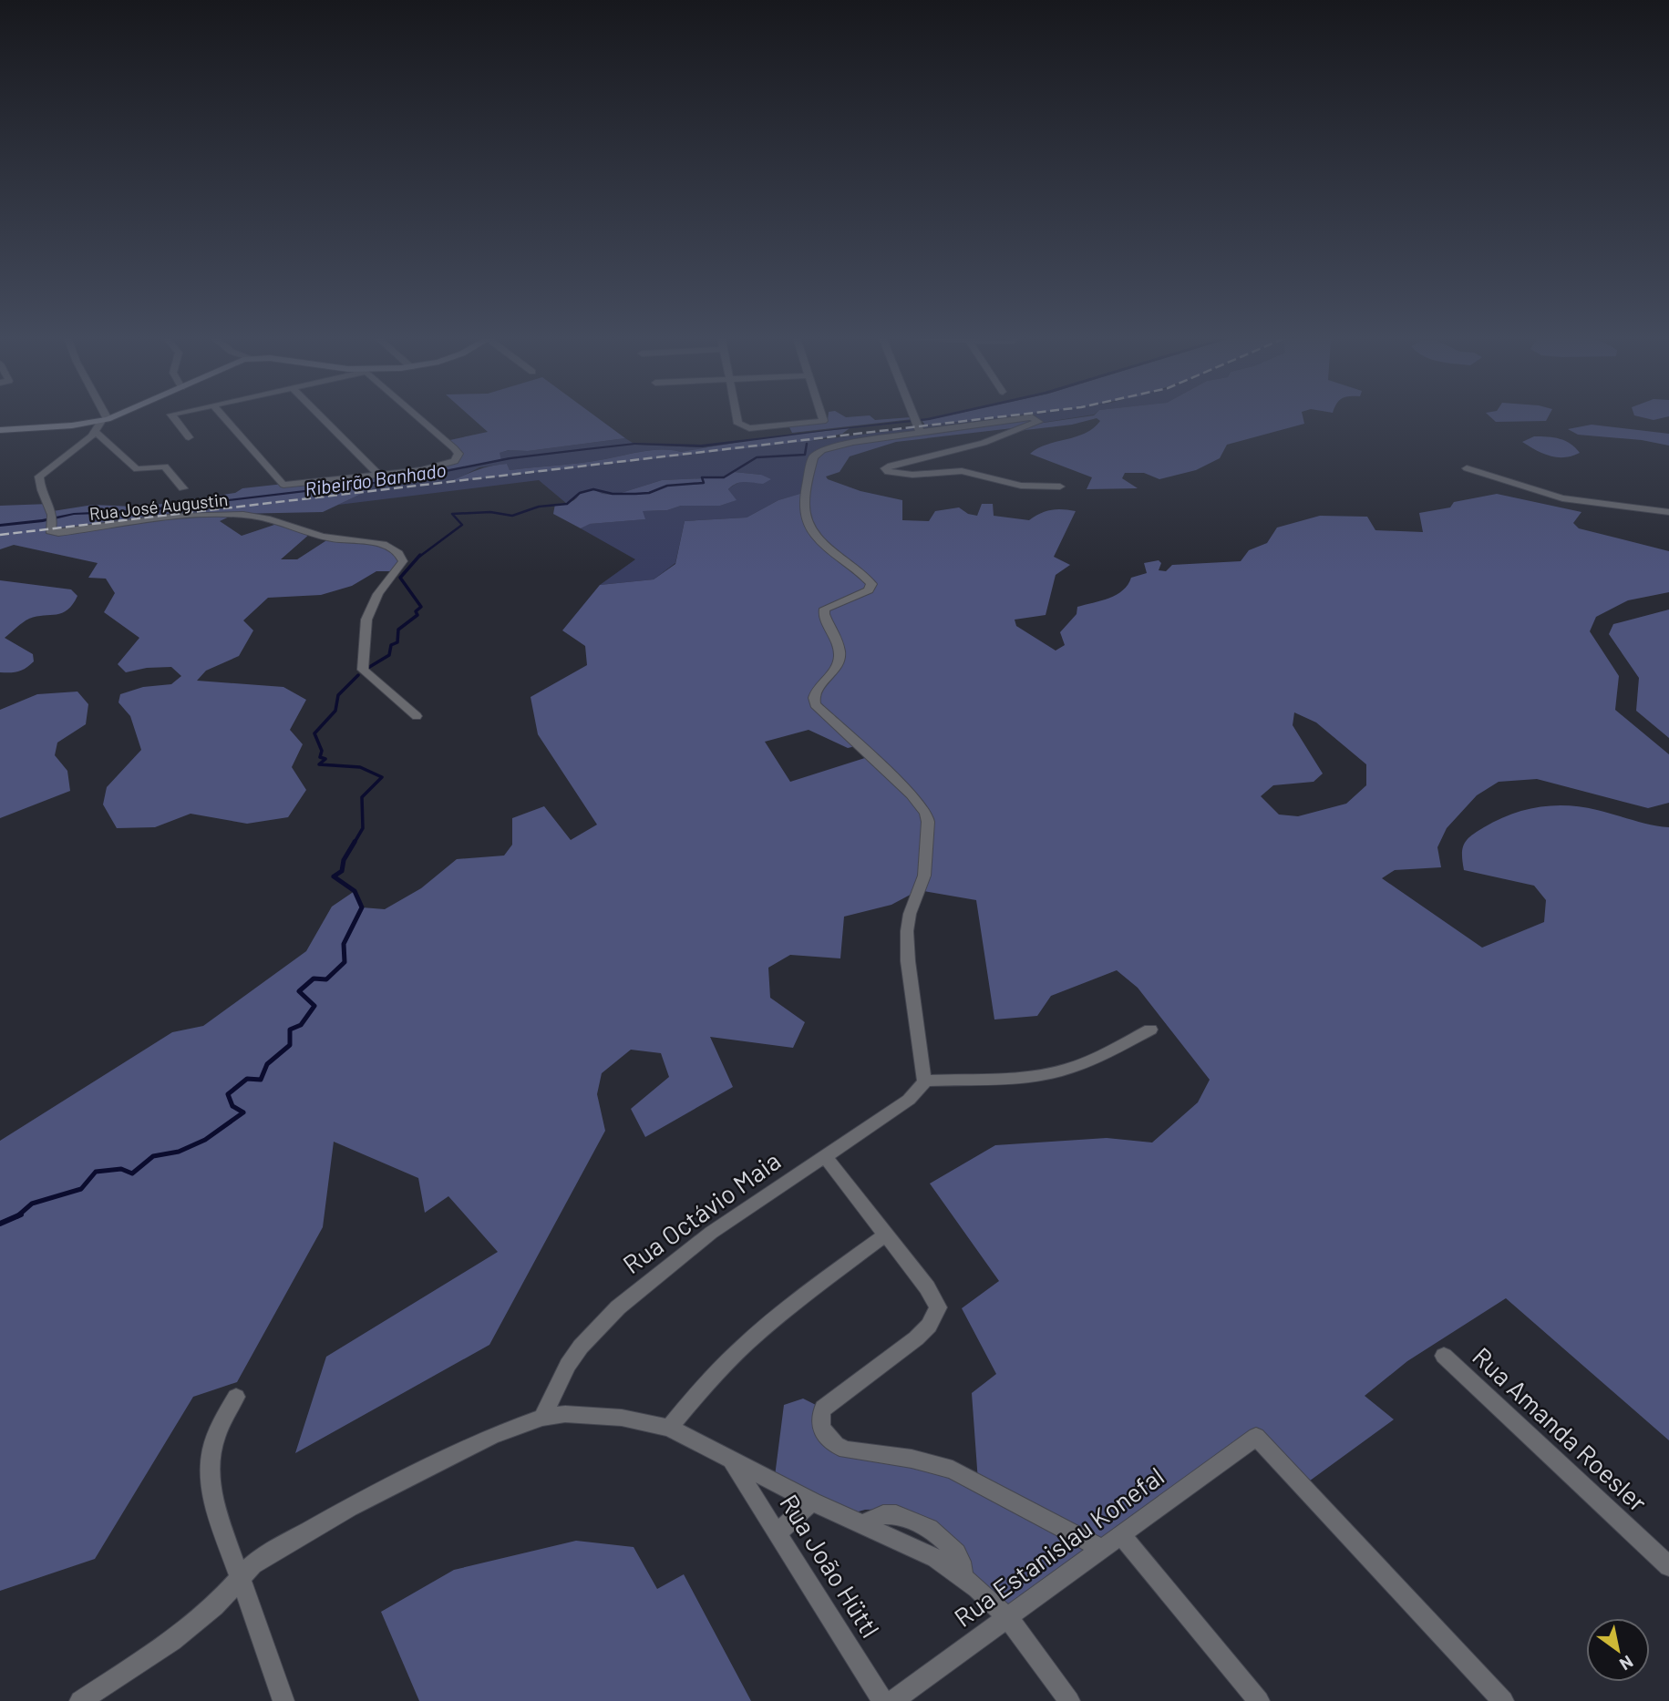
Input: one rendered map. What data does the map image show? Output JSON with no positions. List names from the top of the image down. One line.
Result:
{"streets":{"street":["Rua José Augustin","Rua Octávio Maia","Rua Amanda Roesler","Rua Estanislau Konefal","Rua João Hüttl"]},"water":["Ribeirão Banhado"],"north":"bottom right"}
